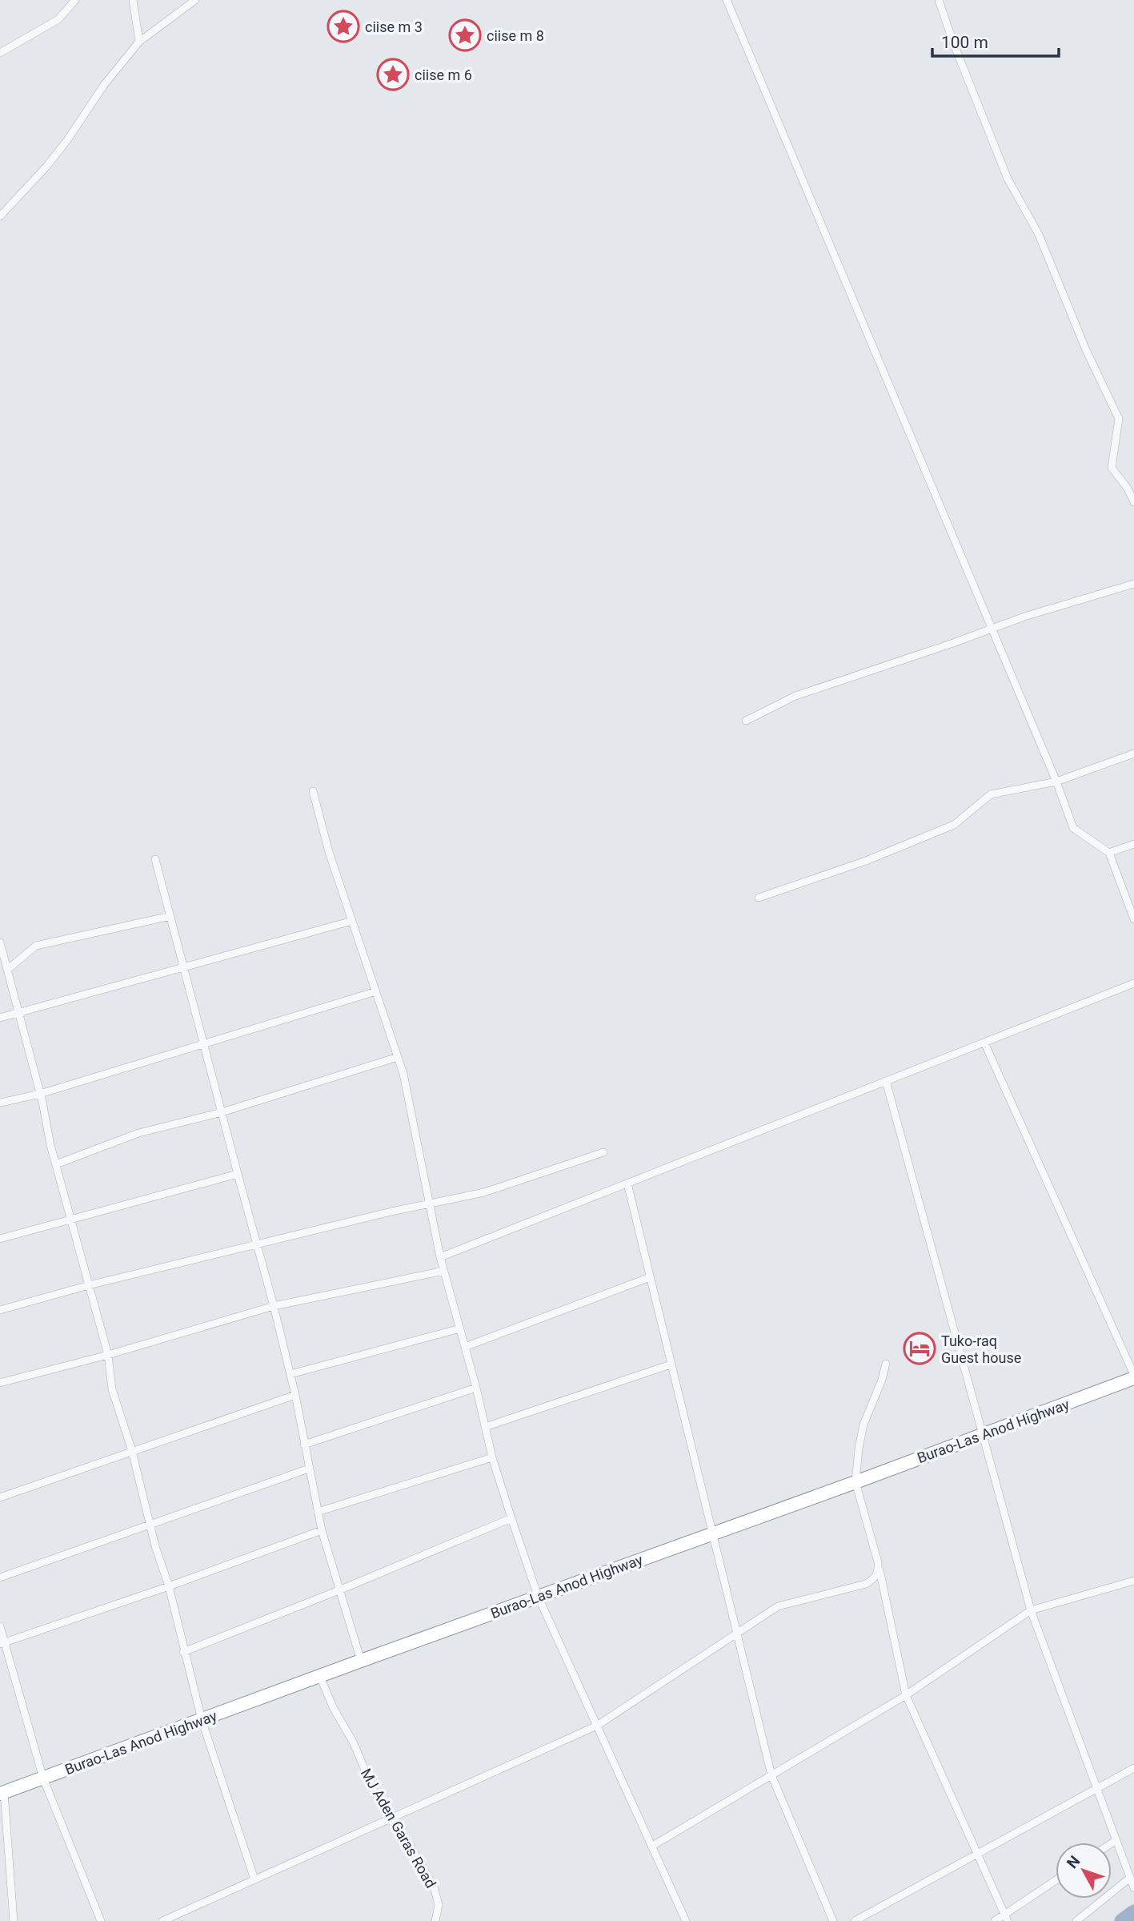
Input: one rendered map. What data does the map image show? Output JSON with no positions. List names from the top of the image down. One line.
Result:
{"streets":{"highway":["Burao-Las Anod Highway"],"street":["MJ Aden Garas Road"]},"crossings":[["Burao-Las Anod Highway","MJ Aden Garas Road"]],"places":{"place":["ciise m 3","ciise m 8","ciise m 6"],"hotel":["Tuko-raq Guest house"]},"scale_bar":"100 m","north":"top left"}
